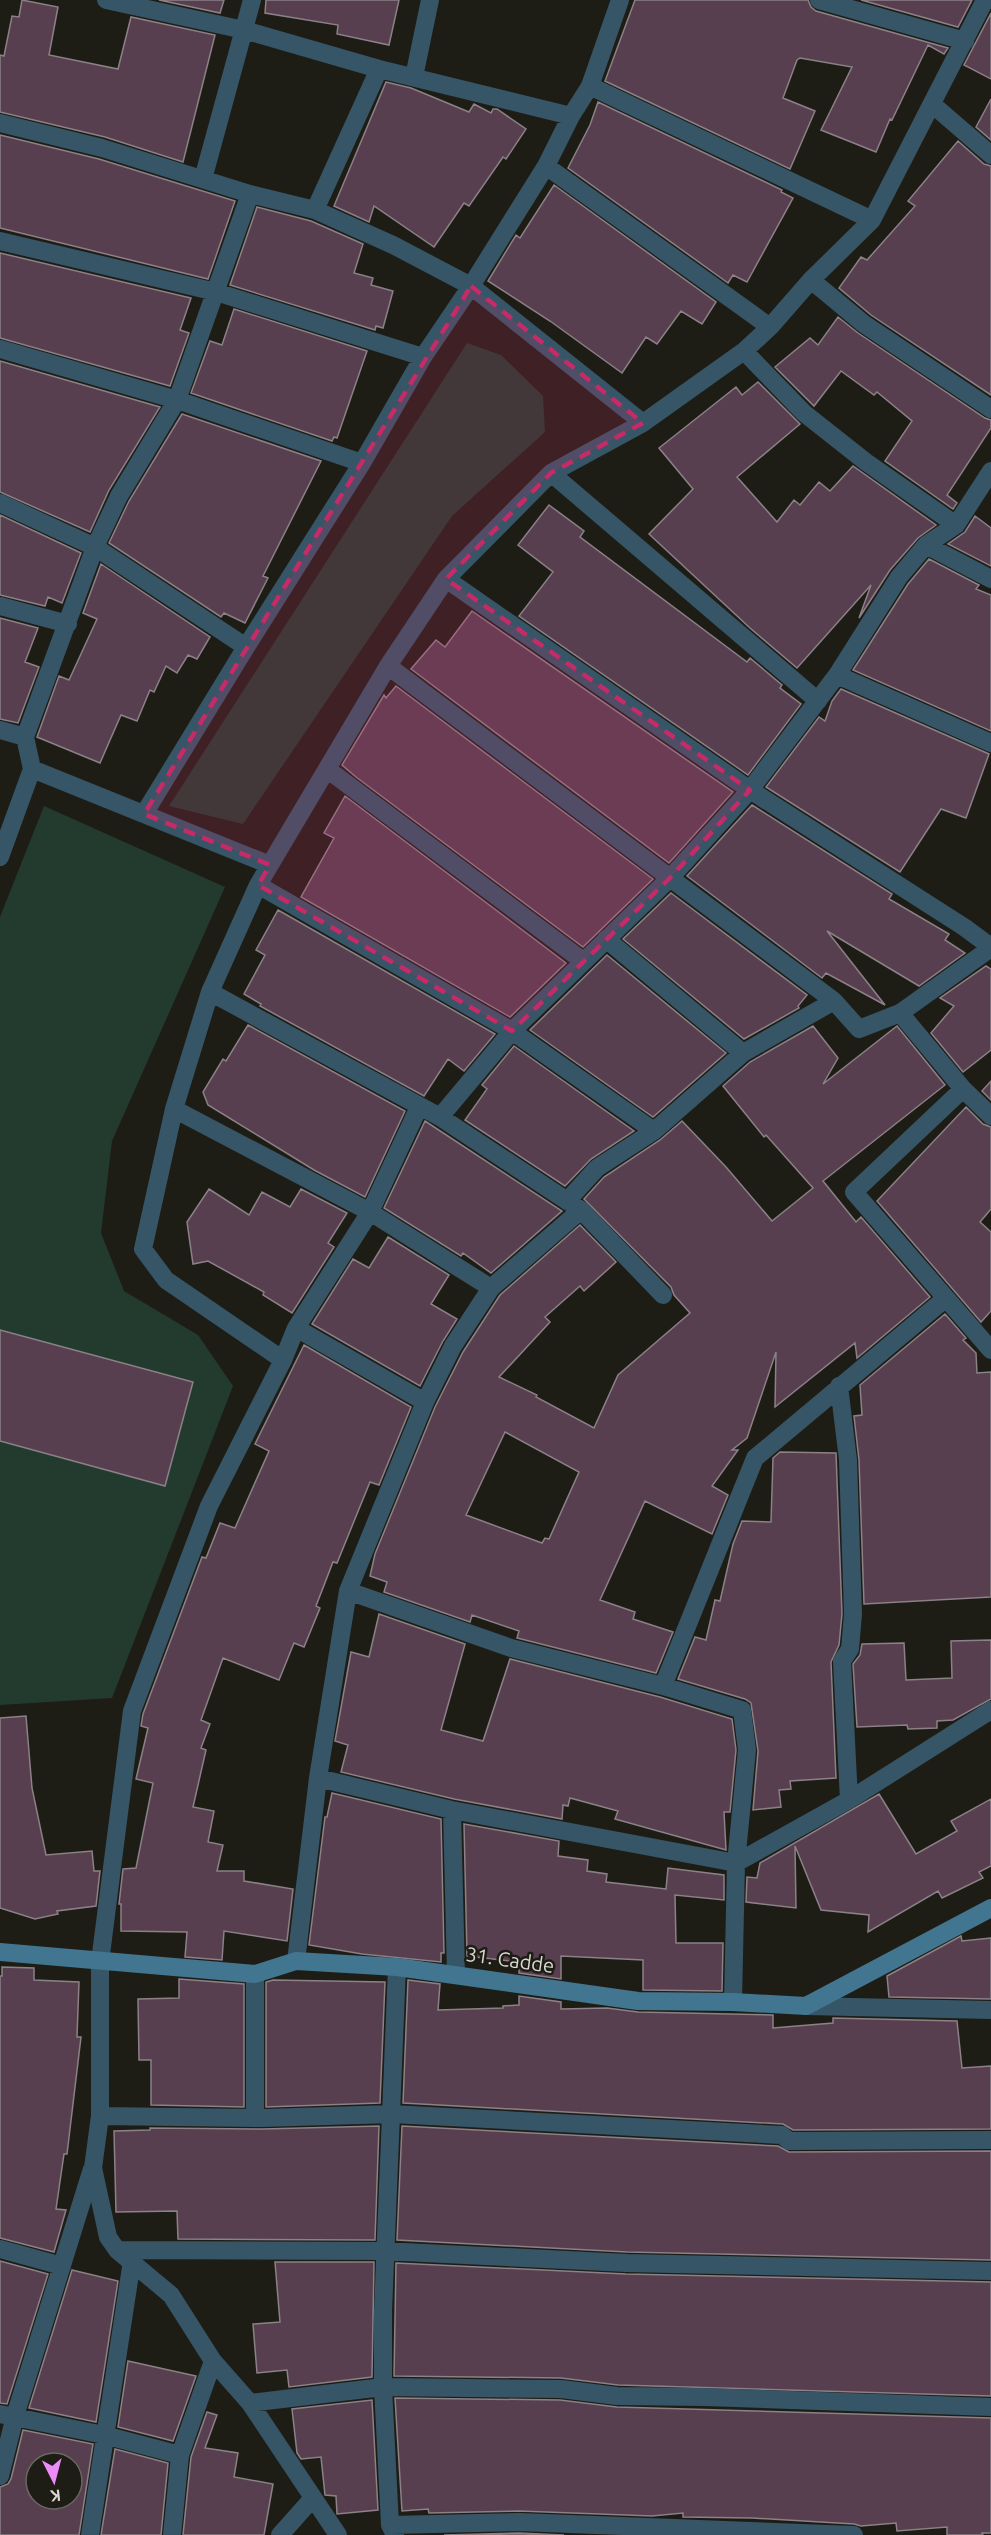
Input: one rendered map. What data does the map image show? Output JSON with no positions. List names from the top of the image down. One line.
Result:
{"streets":{"street":["31. Cadde"]},"north":"bottom"}
